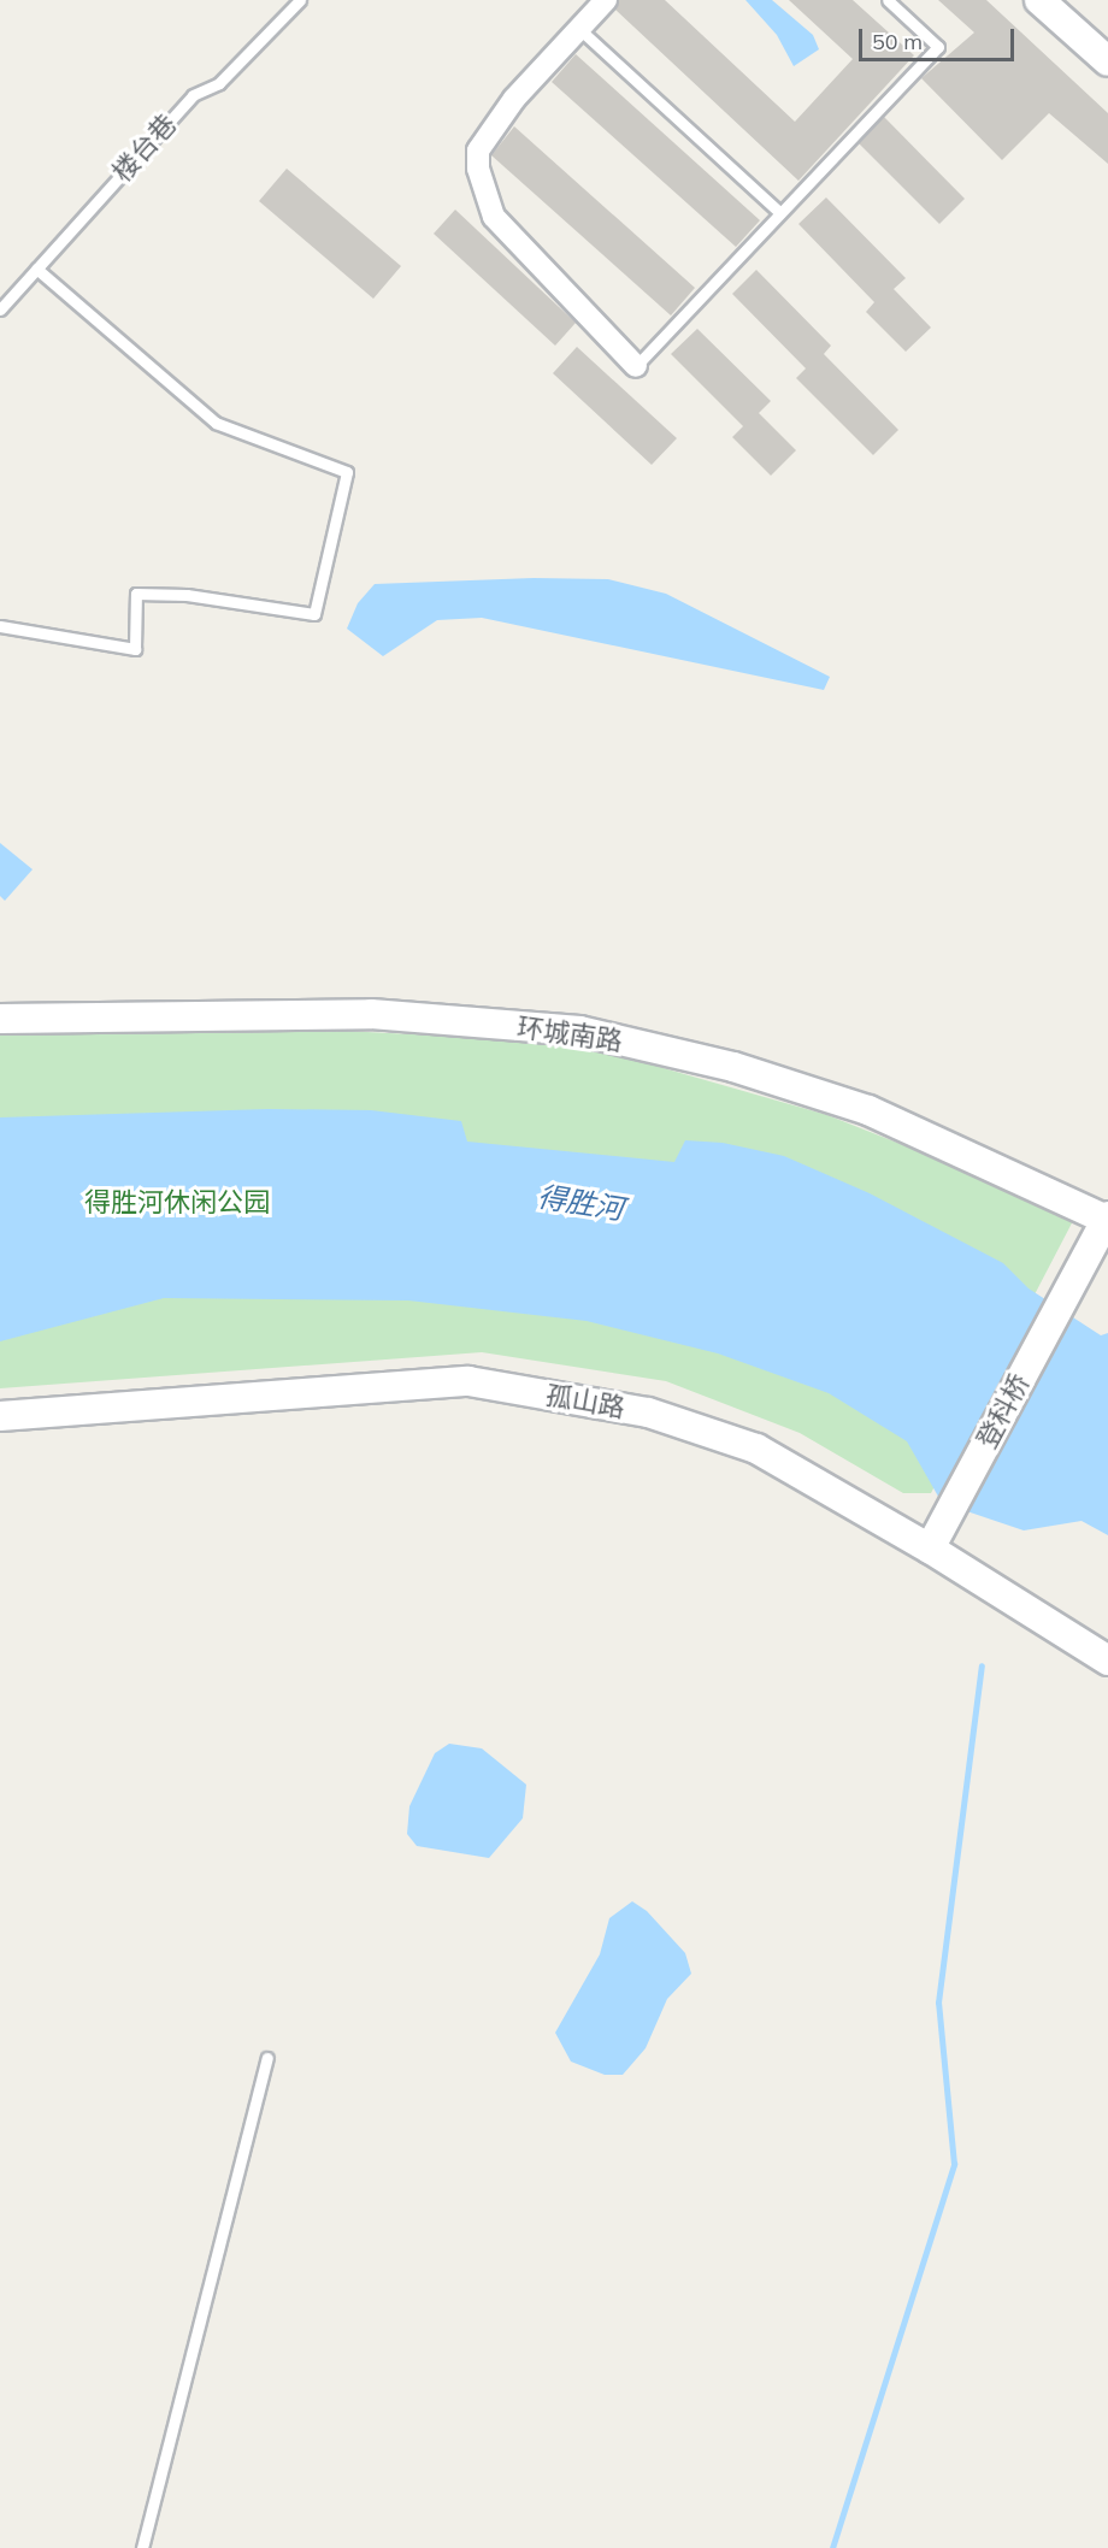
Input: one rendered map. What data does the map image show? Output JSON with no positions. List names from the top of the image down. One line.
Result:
{"streets":{"main road":["环城南路","孤山路","登科桥"],"lane":["楼台巷"]},"crossings":[["环城南路","登科桥"],["孤山路","登科桥"]],"water":["得胜河"],"parks":["得胜河休闲公园"],"scale_bar":"50 m"}
